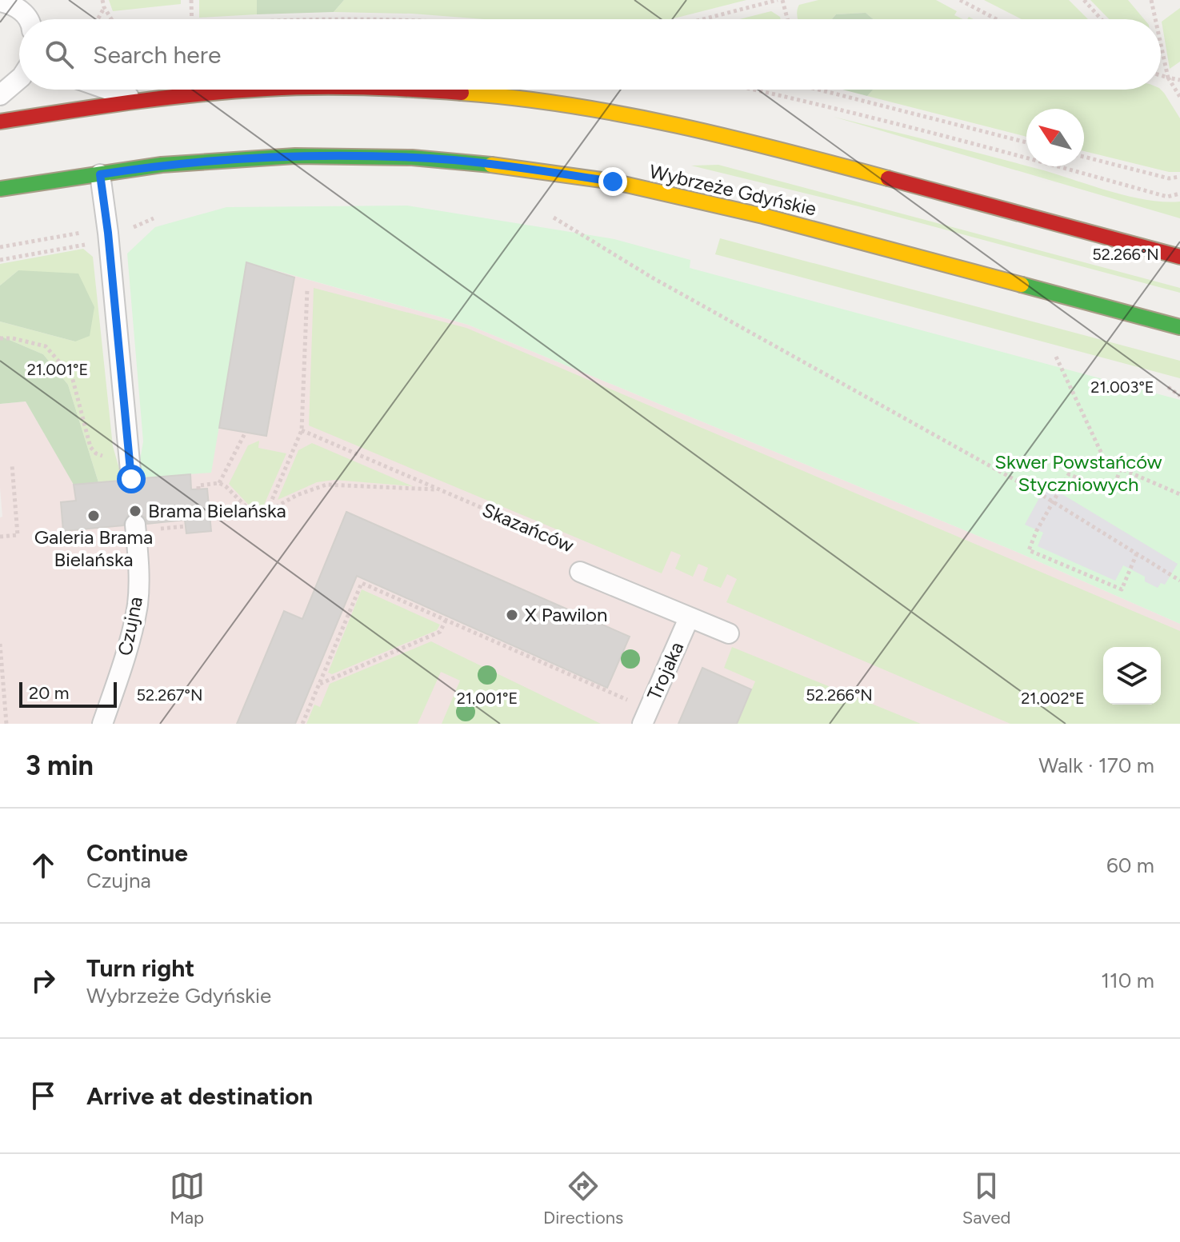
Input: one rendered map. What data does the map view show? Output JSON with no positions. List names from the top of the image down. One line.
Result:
{"streets":{"main road":["Wybrzeże Gdyńskie"],"lane":["Skazańców","Czujna","Trojaka"]},"crossings":[["Skazańców","Trojaka"]],"parks":["Skwer Powstańców Styczniowych"],"places":["Brama Bielańska","Galeria Brama Bielańska","X Pawilon"],"scale_bar":"20 m","north":"top left","page":{"search":"Search here","scale":"20 m","heading":["3 min","Walk · 170 m"],"list":[["Continue","Czujna","60 m"],["Turn right","Wybrzeże Gdyńskie","110 m"],"Arrive at destination"],"nav":["Map","Directions","Saved"]},"coordinates":["52.266°N","21.001°E","21.003°E","52.267°N","21.002°E"]}
